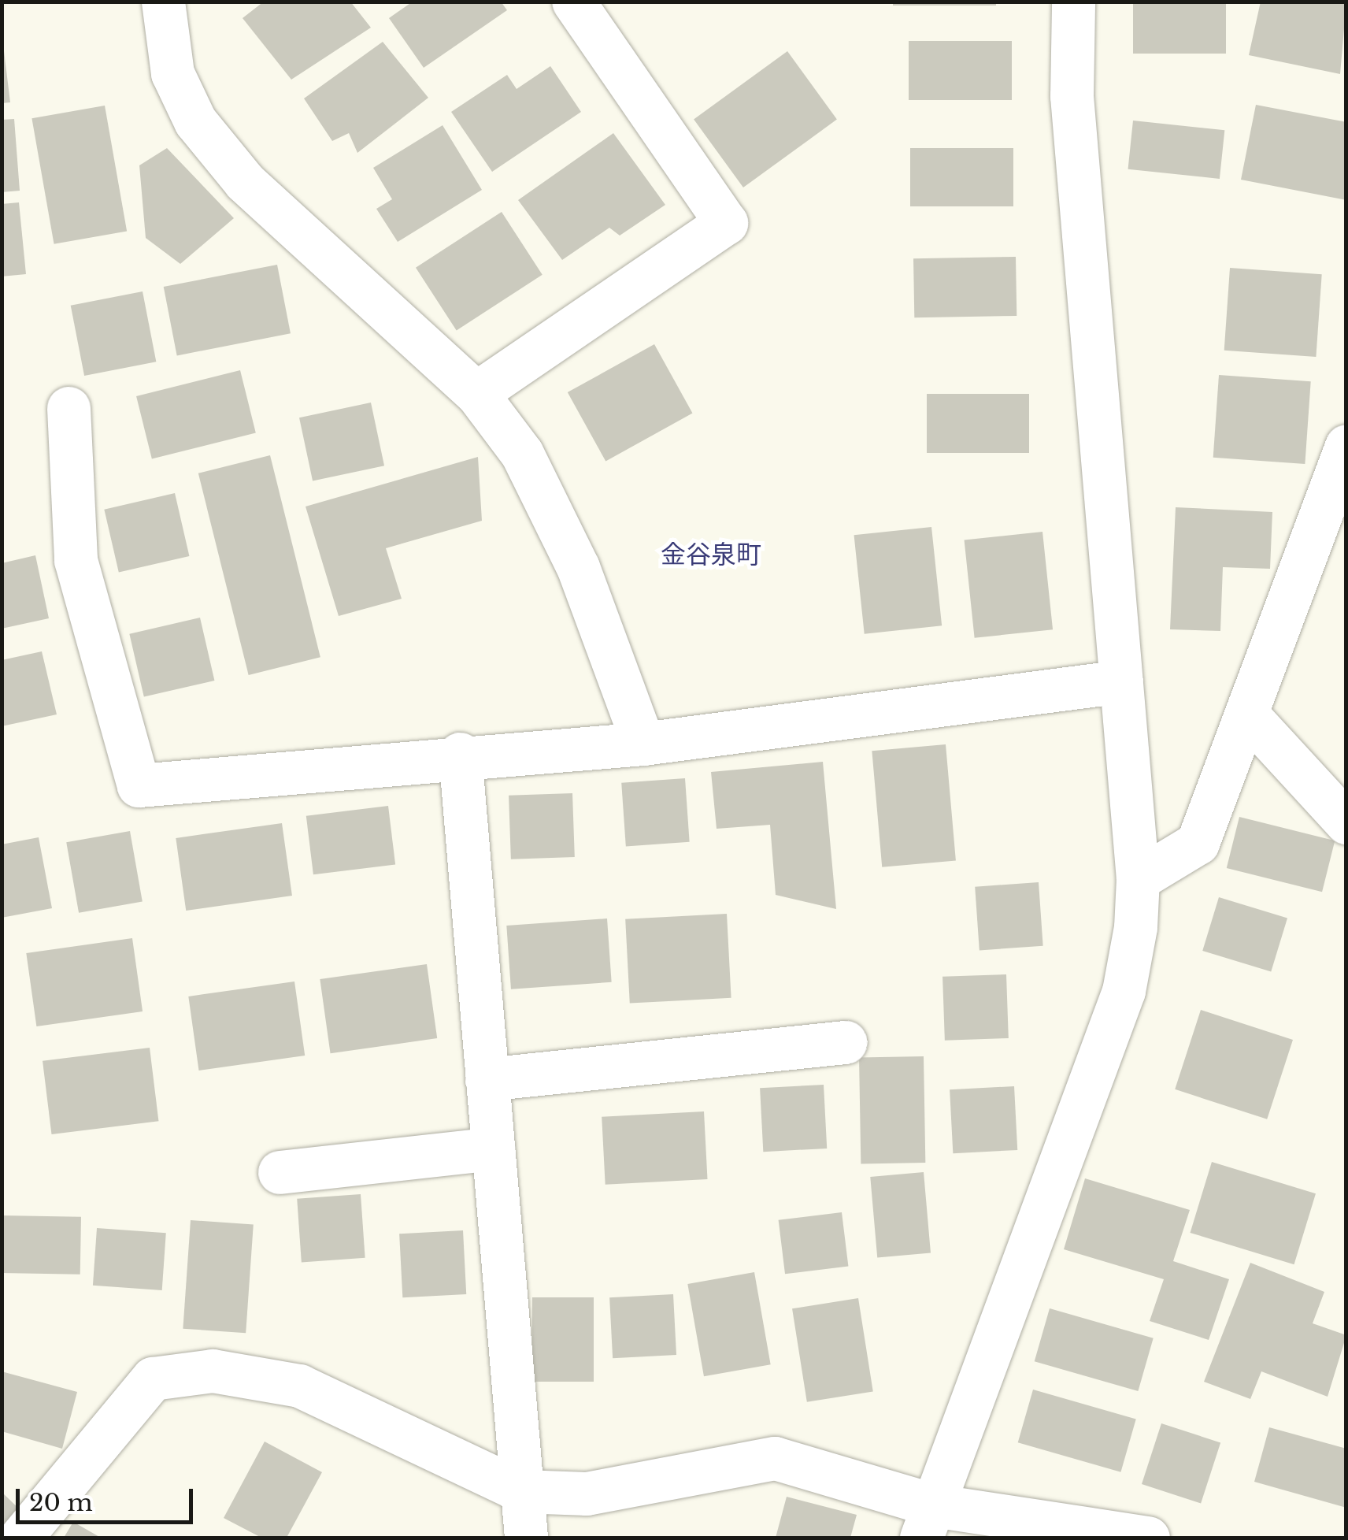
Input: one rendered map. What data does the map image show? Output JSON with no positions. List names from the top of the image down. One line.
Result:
{"districts":["金谷泉町"],"scale_bar":"20 m"}
